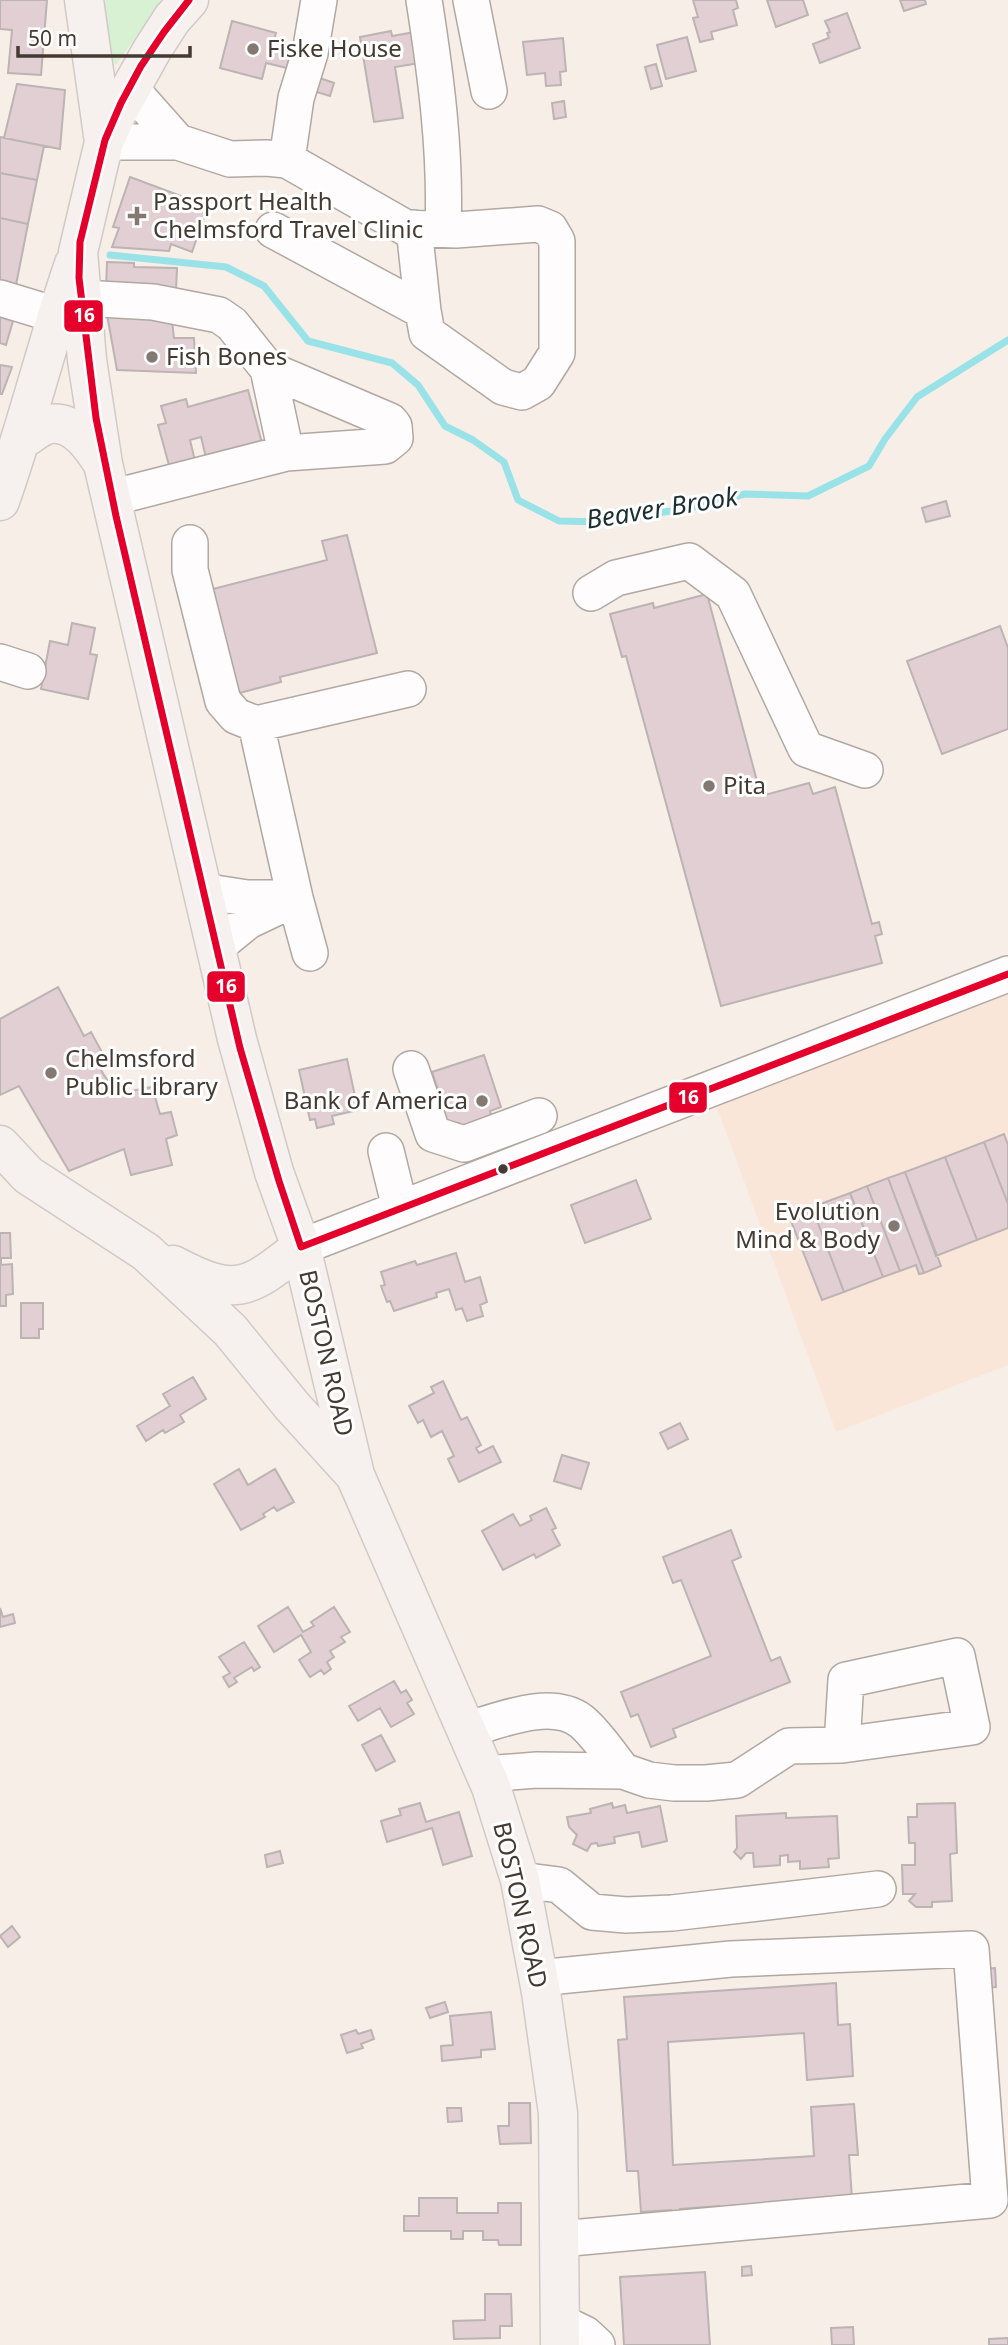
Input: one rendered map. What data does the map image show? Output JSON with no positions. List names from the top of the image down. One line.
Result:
{"streets":{"main road":["BOSTON ROAD"]},"water":["Beaver Brook"],"places":{"other":["Fiske House","Fish Bones","Pita","Chelmsford Public Library","Bank of America","Evolution Mind & Body"],"health":["Passport Health Chelmsford Travel Clinic"]},"lines":["transit line 16"],"scale_bar":"50 m"}
